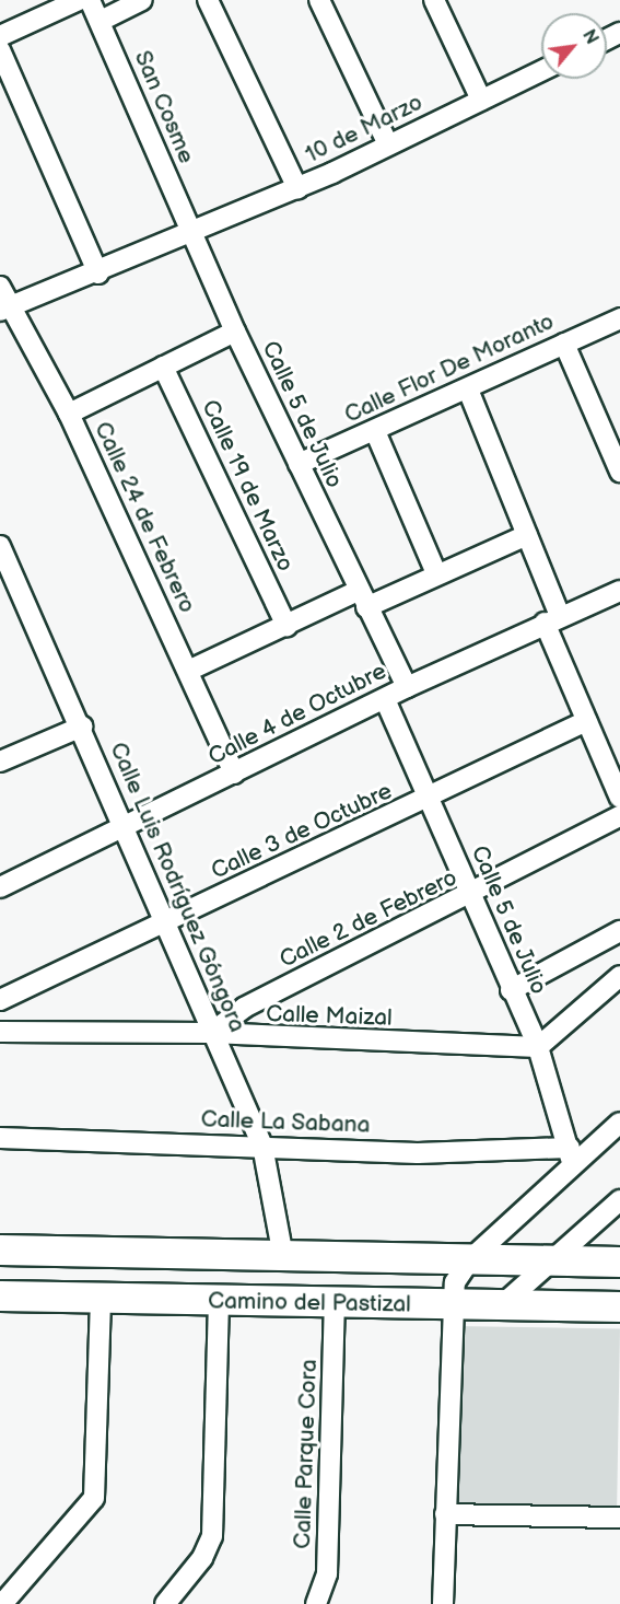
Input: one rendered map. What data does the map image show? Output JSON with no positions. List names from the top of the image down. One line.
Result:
{"streets":{"street":["San Cosme","10 de Marzo","Calle Flor De Moranto","Calle 5 de Julio","Calle 19 de Marzo","Calle 24 de Febrero","Calle 4 de Octubre","Calle 3 de Octubre","Calle Luis Rodríguez Góngora","Calle 2 de Febrero","Calle Maizal","Calle La Sabana","Camino del Pastizal","Calle Parque Cora"]},"crossings":[["San Cosme","10 de Marzo"],["San Cosme","Calle 5 de Julio"],["10 de Marzo","Calle 5 de Julio"],["10 de Marzo","Calle 24 de Febrero"],["Calle Flor De Moranto","Calle 5 de Julio"],["Calle 5 de Julio","Calle 4 de Octubre"],["Calle 5 de Julio","Calle 3 de Octubre"],["Calle 5 de Julio","Calle 2 de Febrero"],["Calle 5 de Julio","Calle Maizal"],["Calle 5 de Julio","Calle La Sabana"],["Calle 24 de Febrero","Calle 4 de Octubre"],["Calle 4 de Octubre","Calle Luis Rodríguez Góngora"],["Calle 3 de Octubre","Calle Luis Rodríguez Góngora"],["Calle Luis Rodríguez Góngora","Calle 2 de Febrero"],["Calle Luis Rodríguez Góngora","Calle Maizal"],["Calle Luis Rodríguez Góngora","Calle La Sabana"],["Calle Luis Rodríguez Góngora","Camino del Pastizal"],["Calle 2 de Febrero","Calle Maizal"],["Camino del Pastizal","Calle Parque Cora"]],"north":"top right"}
